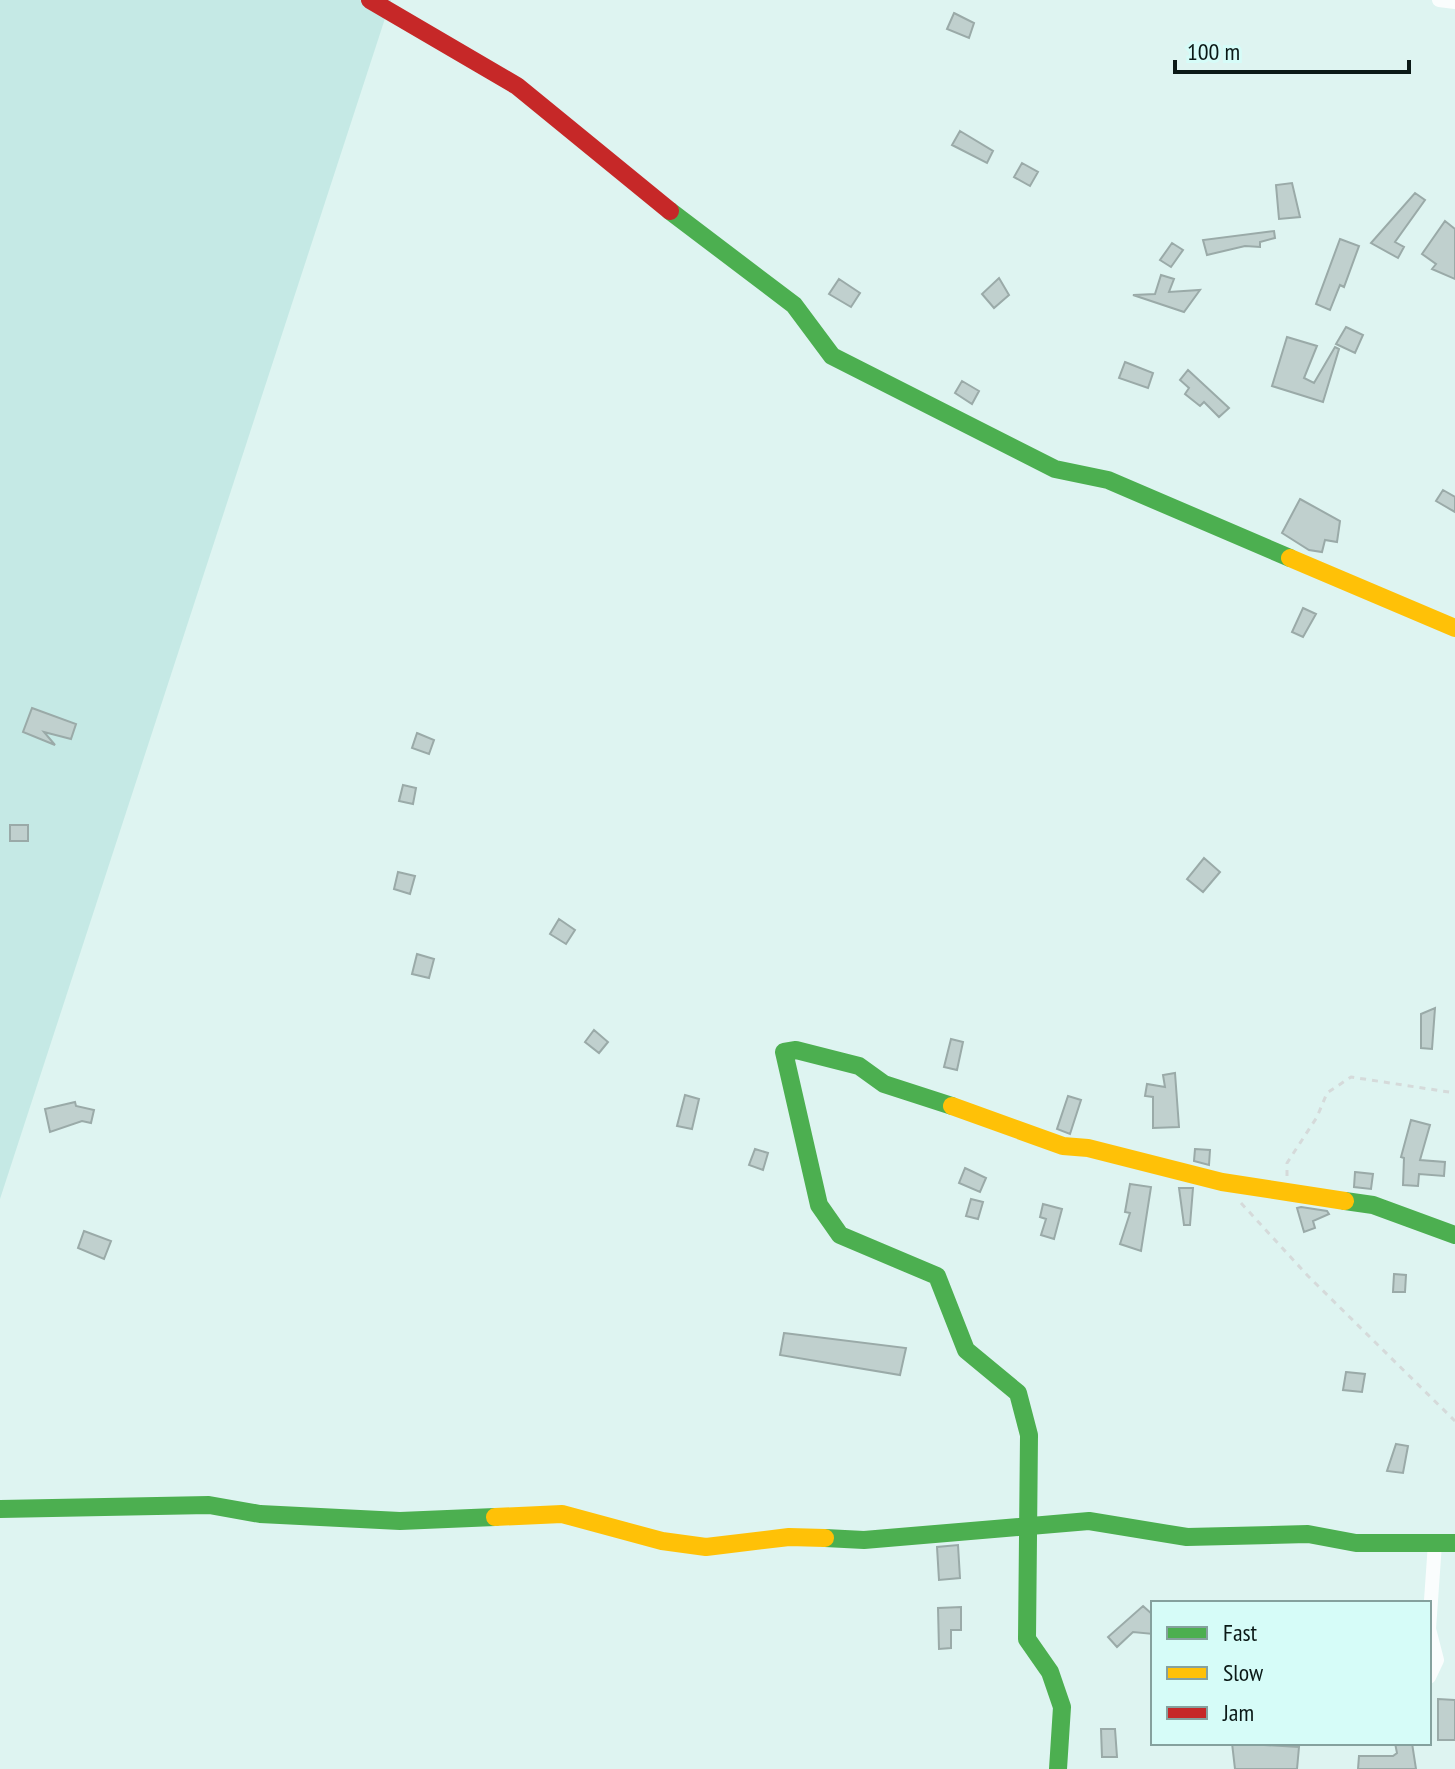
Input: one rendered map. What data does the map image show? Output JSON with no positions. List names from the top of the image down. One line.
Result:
{"legend":["Fast","Slow","Jam"],"scale_bar":"100 m"}
